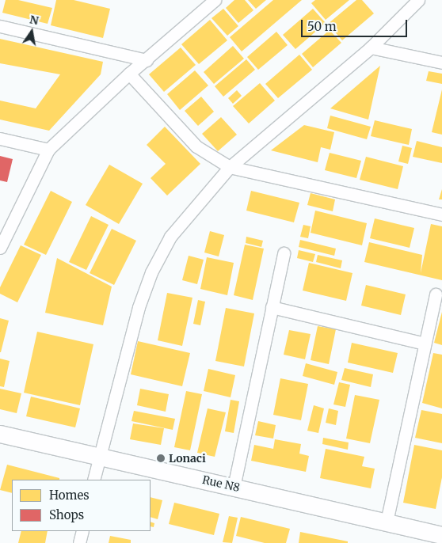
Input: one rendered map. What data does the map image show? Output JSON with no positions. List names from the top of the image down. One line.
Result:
{"streets":{"street":["Rue N8"]},"places":["Lonaci"],"legend":["Homes","Shops"],"scale_bar":"50 m","north":"top"}
